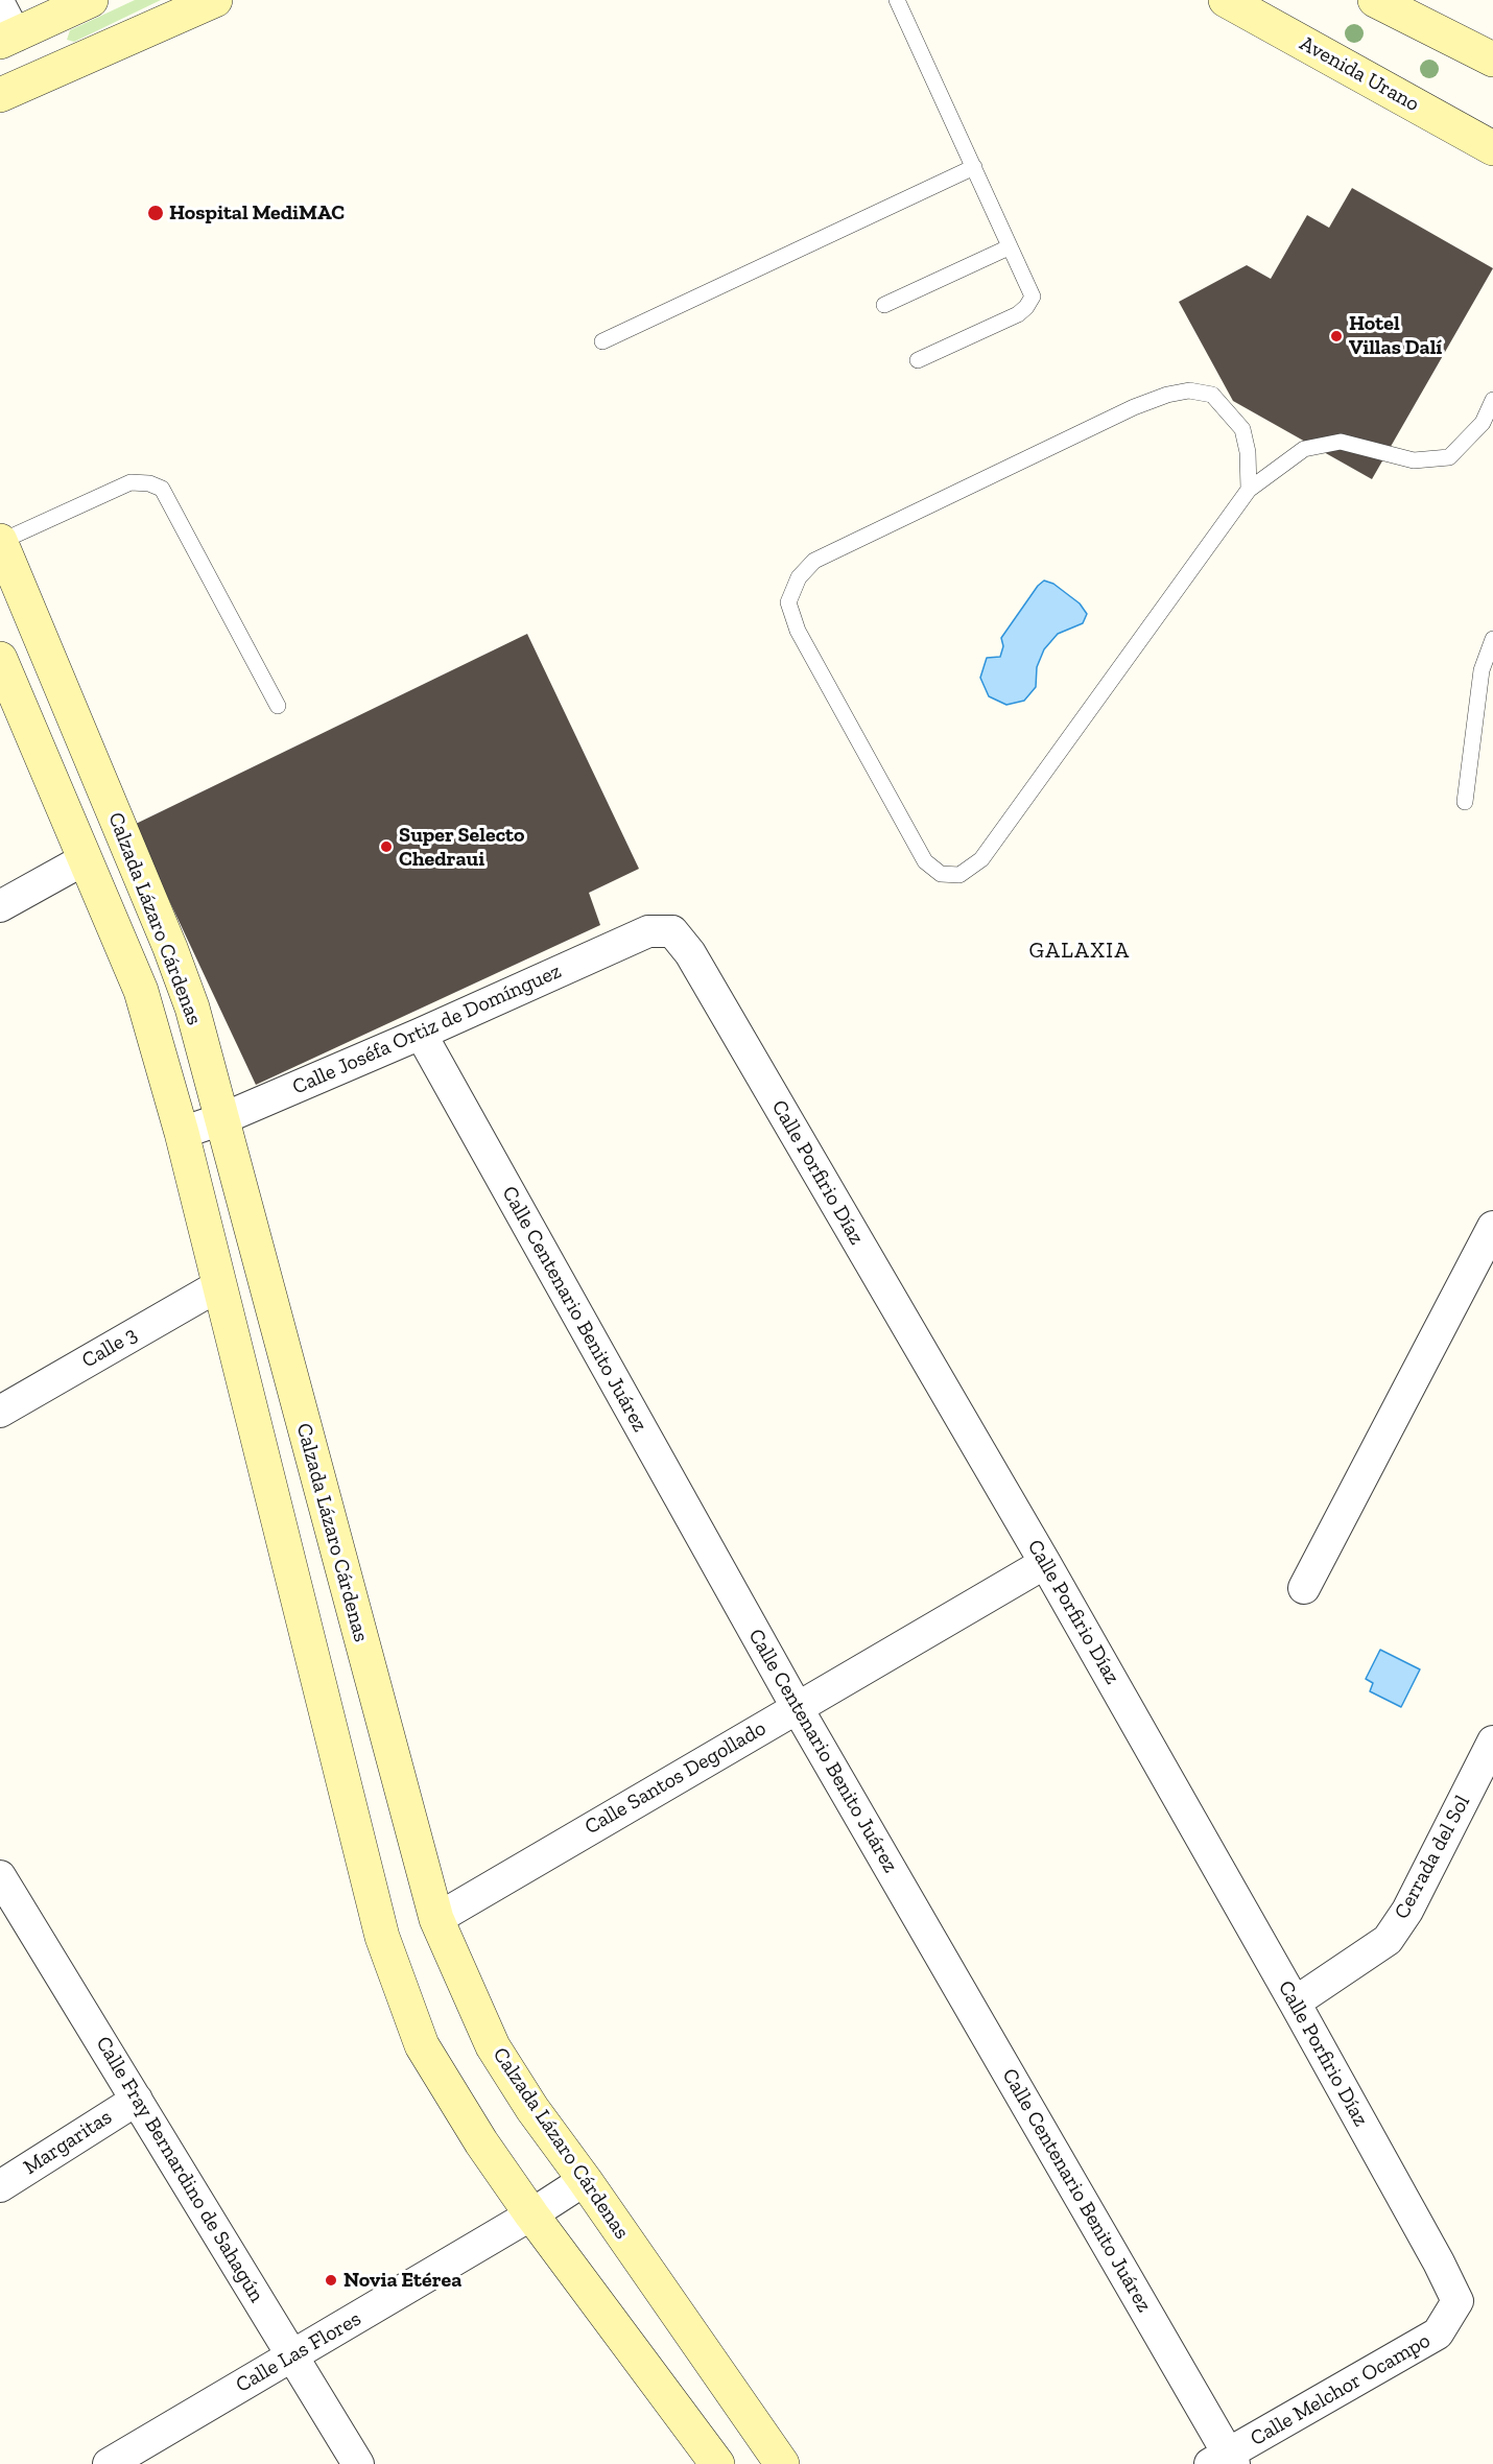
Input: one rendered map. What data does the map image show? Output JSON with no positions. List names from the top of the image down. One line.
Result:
{"streets":{"street":["Avenida Urano","Calzada Lázaro Cárdenas","Calle Joséfa Ortiz de Domínguez","Calle Porfirio Díaz","Calle Centenario Benito Juárez","Calle 3","Calle Santos Degollado","Cerrada del Sol","Margaritas","Calle Fray Bernardino de Sahagún","Calle Las Flores","Calle Melchor Ocampo"]},"crossings":[["Calzada Lázaro Cárdenas","Calle Joséfa Ortiz de Domínguez"],["Calzada Lázaro Cárdenas","Calle 3"],["Calzada Lázaro Cárdenas","Calle Santos Degollado"],["Calzada Lázaro Cárdenas","Calle Las Flores"],["Calle Joséfa Ortiz de Domínguez","Calle Porfirio Díaz"],["Calle Joséfa Ortiz de Domínguez","Calle Centenario Benito Juárez"],["Calle Porfirio Díaz","Calle Santos Degollado"],["Calle Porfirio Díaz","Cerrada del Sol"],["Calle Porfirio Díaz","Calle Melchor Ocampo"],["Calle Centenario Benito Juárez","Calle Santos Degollado"],["Calle Centenario Benito Juárez","Calle Melchor Ocampo"],["Margaritas","Calle Fray Bernardino de Sahagún"],["Calle Fray Bernardino de Sahagún","Calle Las Flores"]],"districts":["GALAXIA"],"places":["Hospital MediMAC","Hotel Villas Dalí","Super Selecto Chedraui","Novia Etérea"]}
